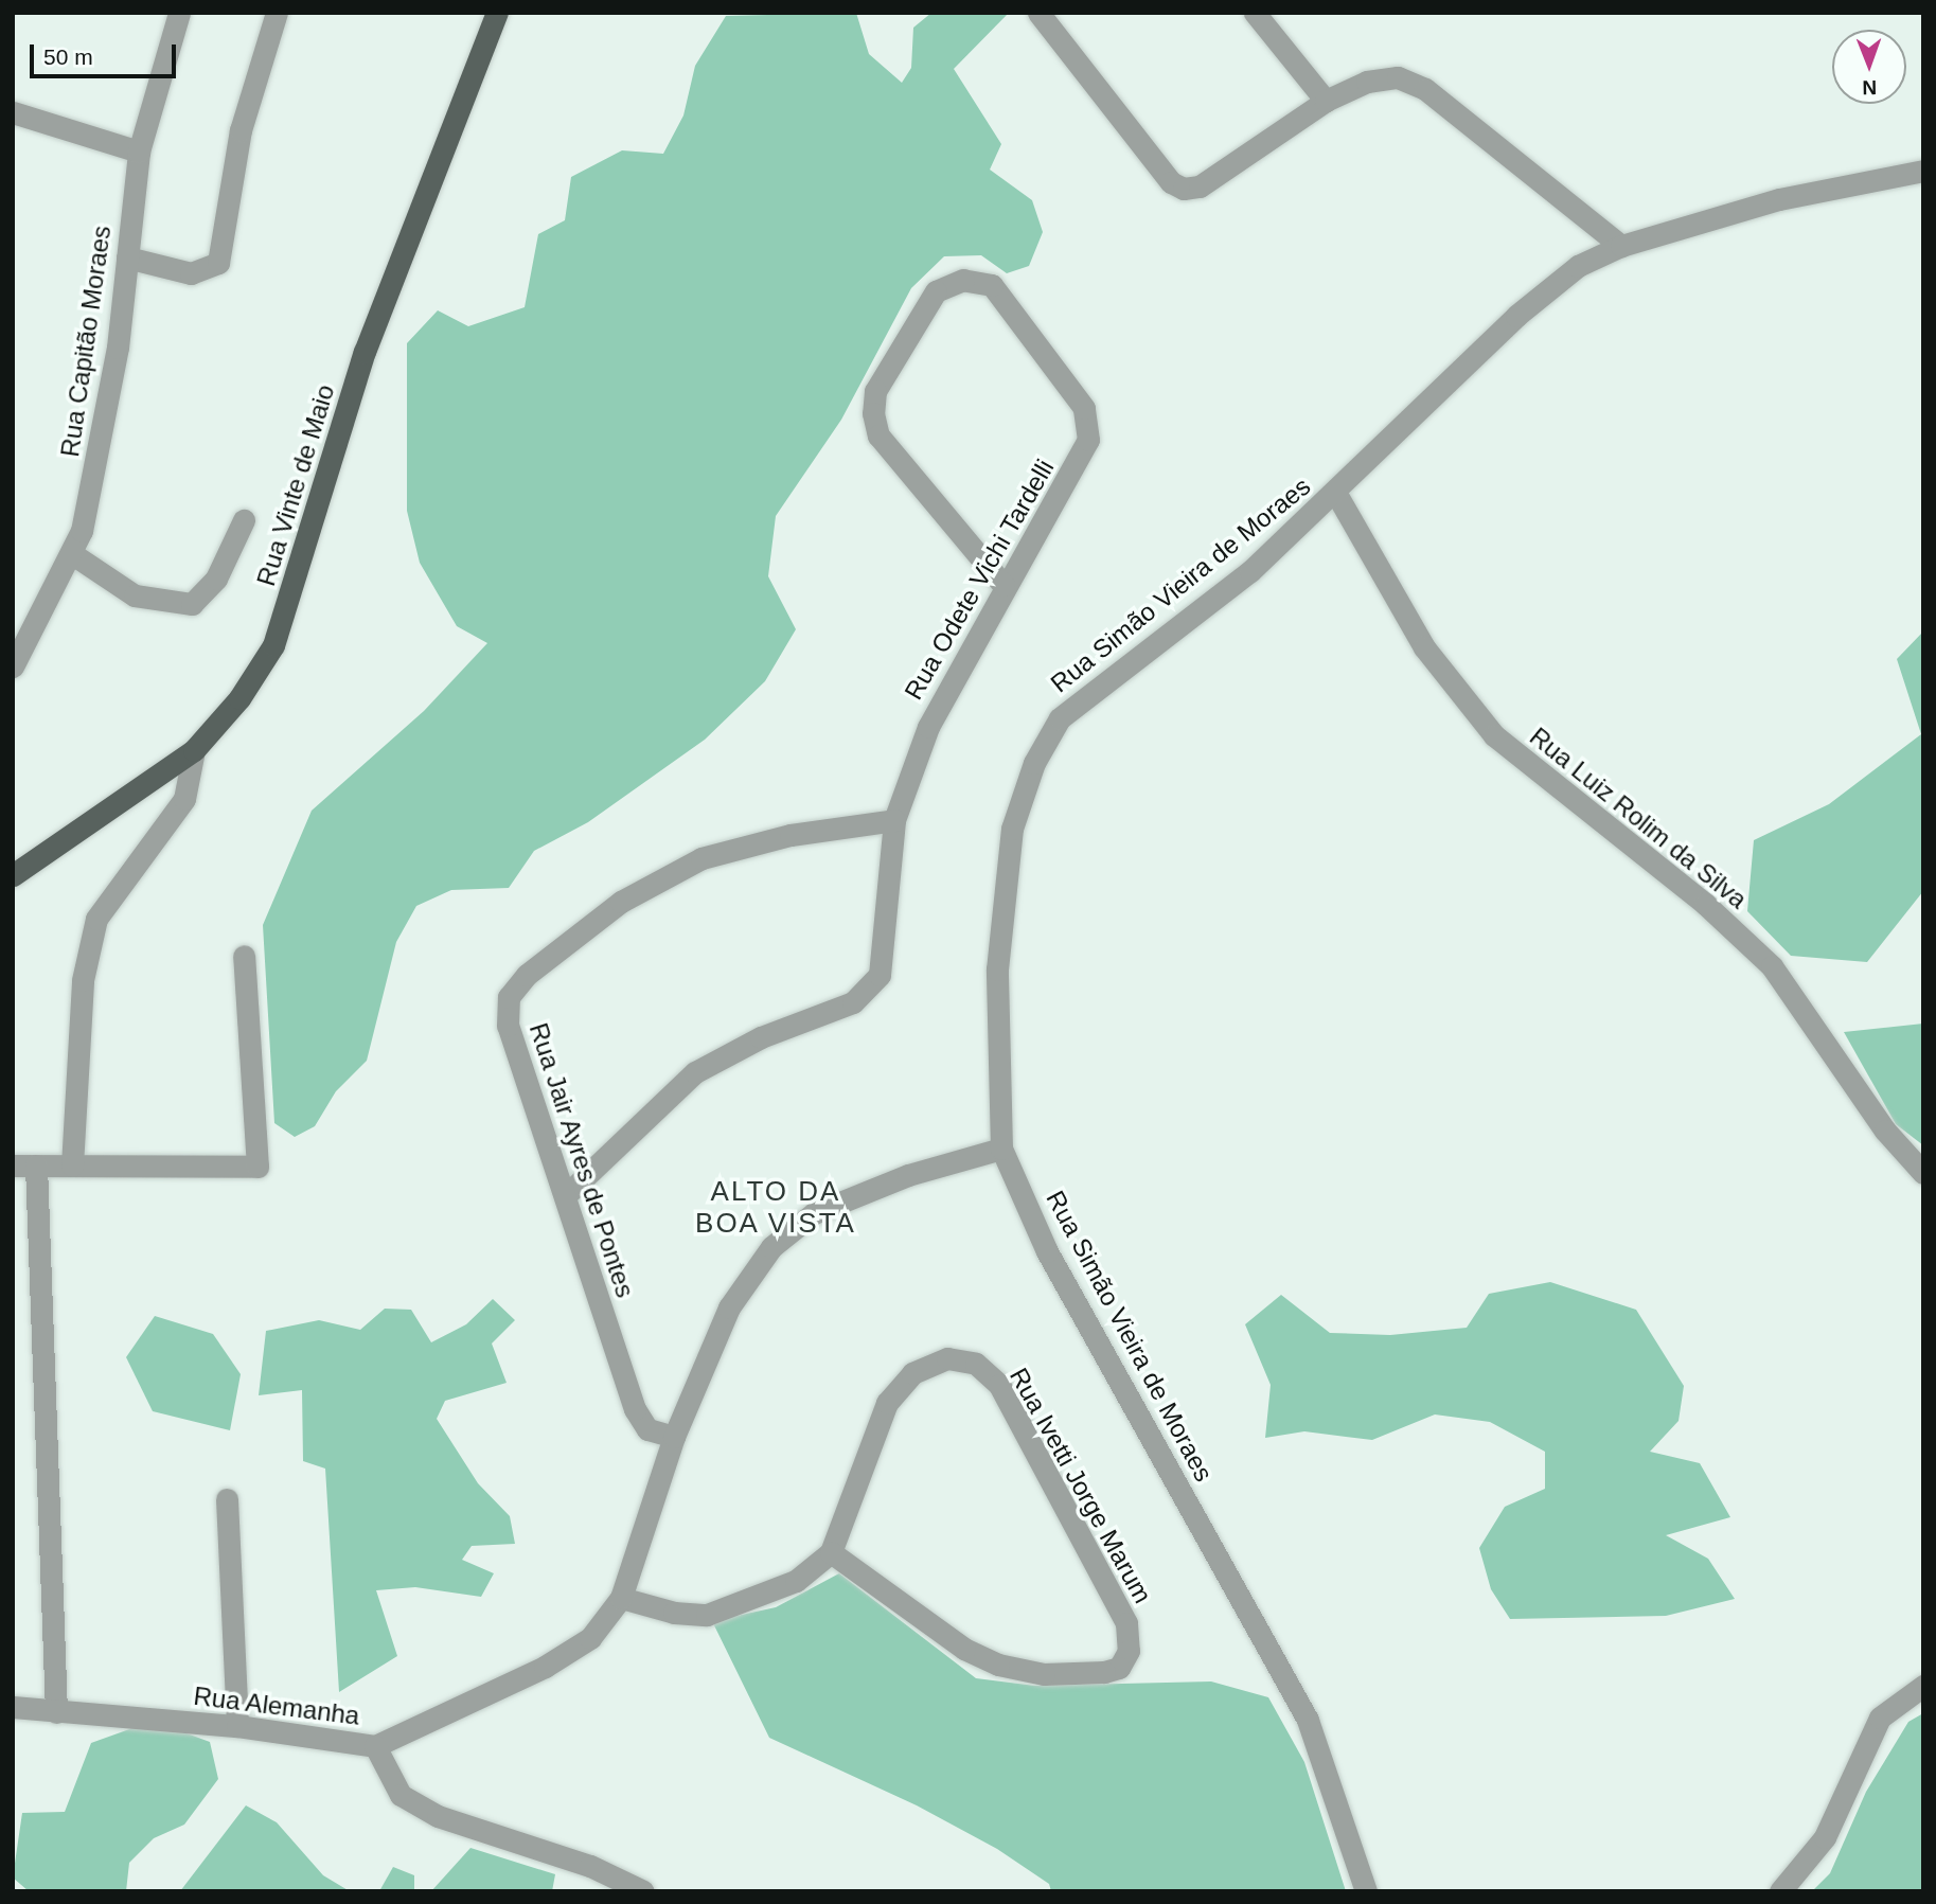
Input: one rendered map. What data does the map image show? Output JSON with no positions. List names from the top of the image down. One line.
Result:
{"streets":{"main road":["Rua Vinte de Maio"],"street":["Rua Capitão Moraes","Rua Odete Vichi Tardelli","Rua Simão Vieira de Moraes","Rua Luiz Rolim da Silva","Rua Jair Ayres de Pontes","Rua Ivetti Jorge Marum","Rua Alemanha"]},"crossings":[["Rua Odete Vichi Tardelli","Rua Jair Ayres de Pontes"],["Rua Simão Vieira de Moraes","Rua Luiz Rolim da Silva"],["Rua Simão Vieira de Moraes","Rua Alemanha"],["Rua Jair Ayres de Pontes","Rua Alemanha"]],"districts":["ALTO DA BOA VISTA"],"scale_bar":"50 m","north":"bottom"}
